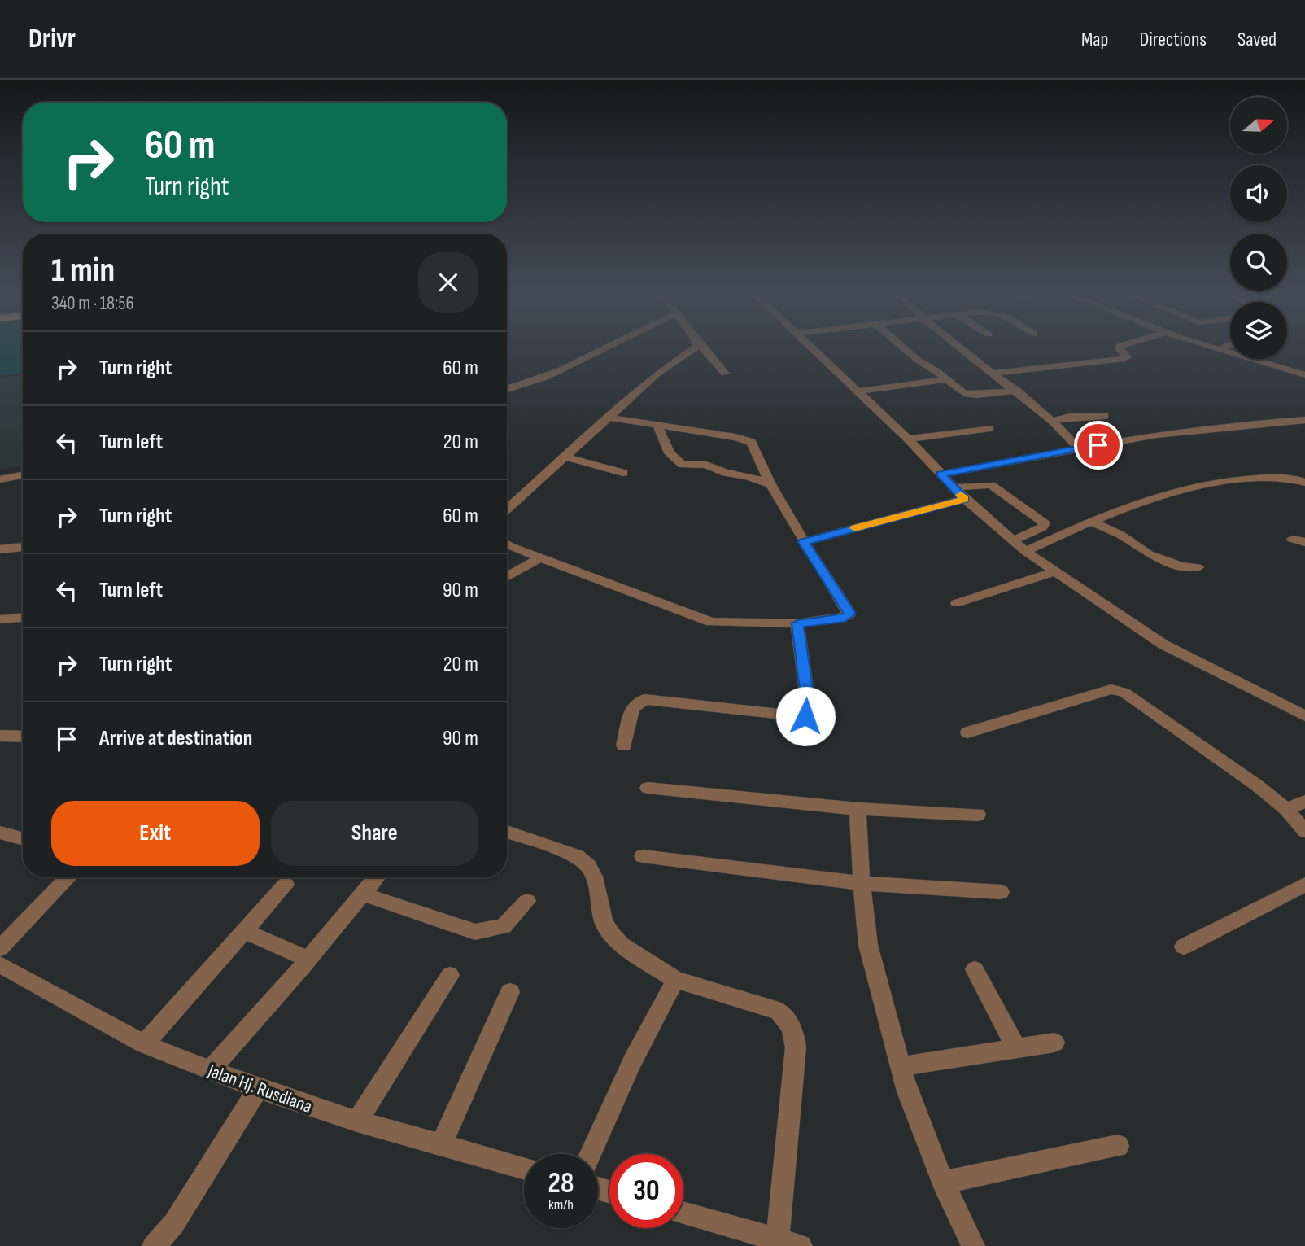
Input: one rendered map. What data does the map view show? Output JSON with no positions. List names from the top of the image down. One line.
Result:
{"streets":{"street":["Jalan Hj. Rusdiana"]},"north":"right","page":{"header":"Drivr","nav":["Map","Directions","Saved"],"turn":["60 m","Turn right"],"heading":["1 min","340 m · 18:56"],"list":[{"name":"Turn right","value":"60 m"},{"name":"Turn left","value":"20 m"},{"name":"Turn right","value":"60 m"},{"name":"Turn left","value":"90 m"},{"name":"Turn right","value":"20 m"},{"name":"Arrive at destination","value":"90 m"}],"buttons":["Exit","Share"],"speed":"28 km/h","limit":"30"}}
